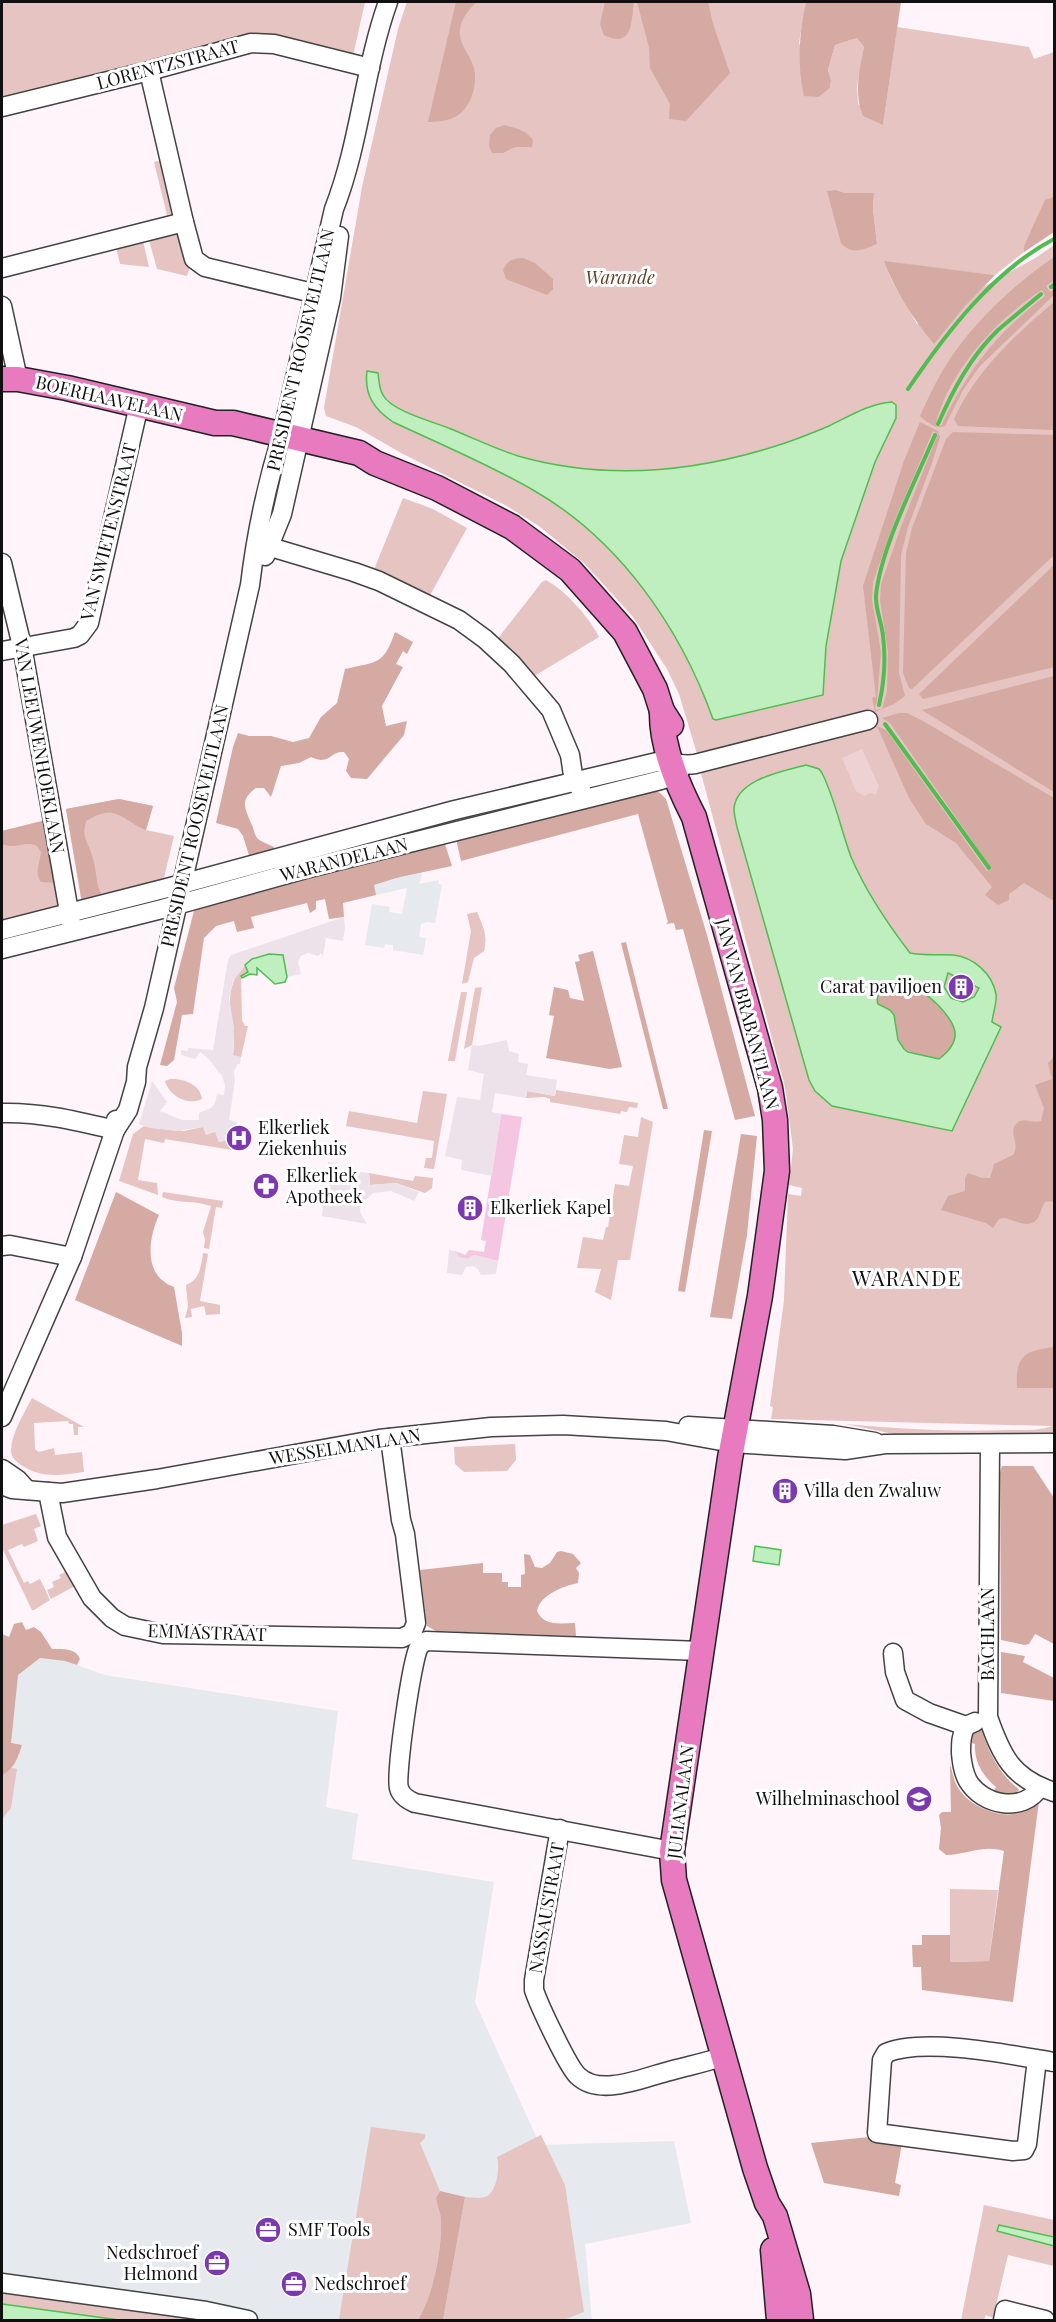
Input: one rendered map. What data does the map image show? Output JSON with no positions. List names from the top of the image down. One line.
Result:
{"streets":{"main road":["BOERHAAVELAAN","JAN VAN BRABANTLAAN","JULIANALAAN"],"street":["LORENTZSTRAAT","PRESIDENT ROOSEVELTLAAN","VAN SWIETENSTRAAT","VAN LEEUWENHOEKLAAN","WARANDELAAN","WESSELMANLAAN","EMMASTRAAT","BACHLAAN","NASSAUSTRAAT"]},"crossings":[["LORENTZSTRAAT","PRESIDENT ROOSEVELTLAAN"],["PRESIDENT ROOSEVELTLAAN","BOERHAAVELAAN"],["PRESIDENT ROOSEVELTLAAN","WARANDELAAN"],["PRESIDENT ROOSEVELTLAAN","JAN VAN BRABANTLAAN"],["BOERHAAVELAAN","VAN SWIETENSTRAAT"],["BOERHAAVELAAN","JAN VAN BRABANTLAAN"],["VAN SWIETENSTRAAT","VAN LEEUWENHOEKLAAN"],["VAN LEEUWENHOEKLAAN","WARANDELAAN"],["WARANDELAAN","JAN VAN BRABANTLAAN"],["JAN VAN BRABANTLAAN","WESSELMANLAAN"],["JAN VAN BRABANTLAAN","JULIANALAAN"],["WESSELMANLAAN","EMMASTRAAT"],["WESSELMANLAAN","BACHLAAN"],["WESSELMANLAAN","JULIANALAAN"],["EMMASTRAAT","JULIANALAAN"],["JULIANALAAN","NASSAUSTRAAT"]],"districts":["WARANDE"],"parks":["Warande"],"places":{"building":["Carat paviljoen","Elkerliek Kapel","Villa den Zwaluw"],"hospital":["Elkerliek Ziekenhuis"],"pharmacy":["Elkerliek Apotheek"],"school or university":["Wilhelminaschool"],"office":["SMF Tools","Nedschroef Helmond","Nedschroef"]}}
